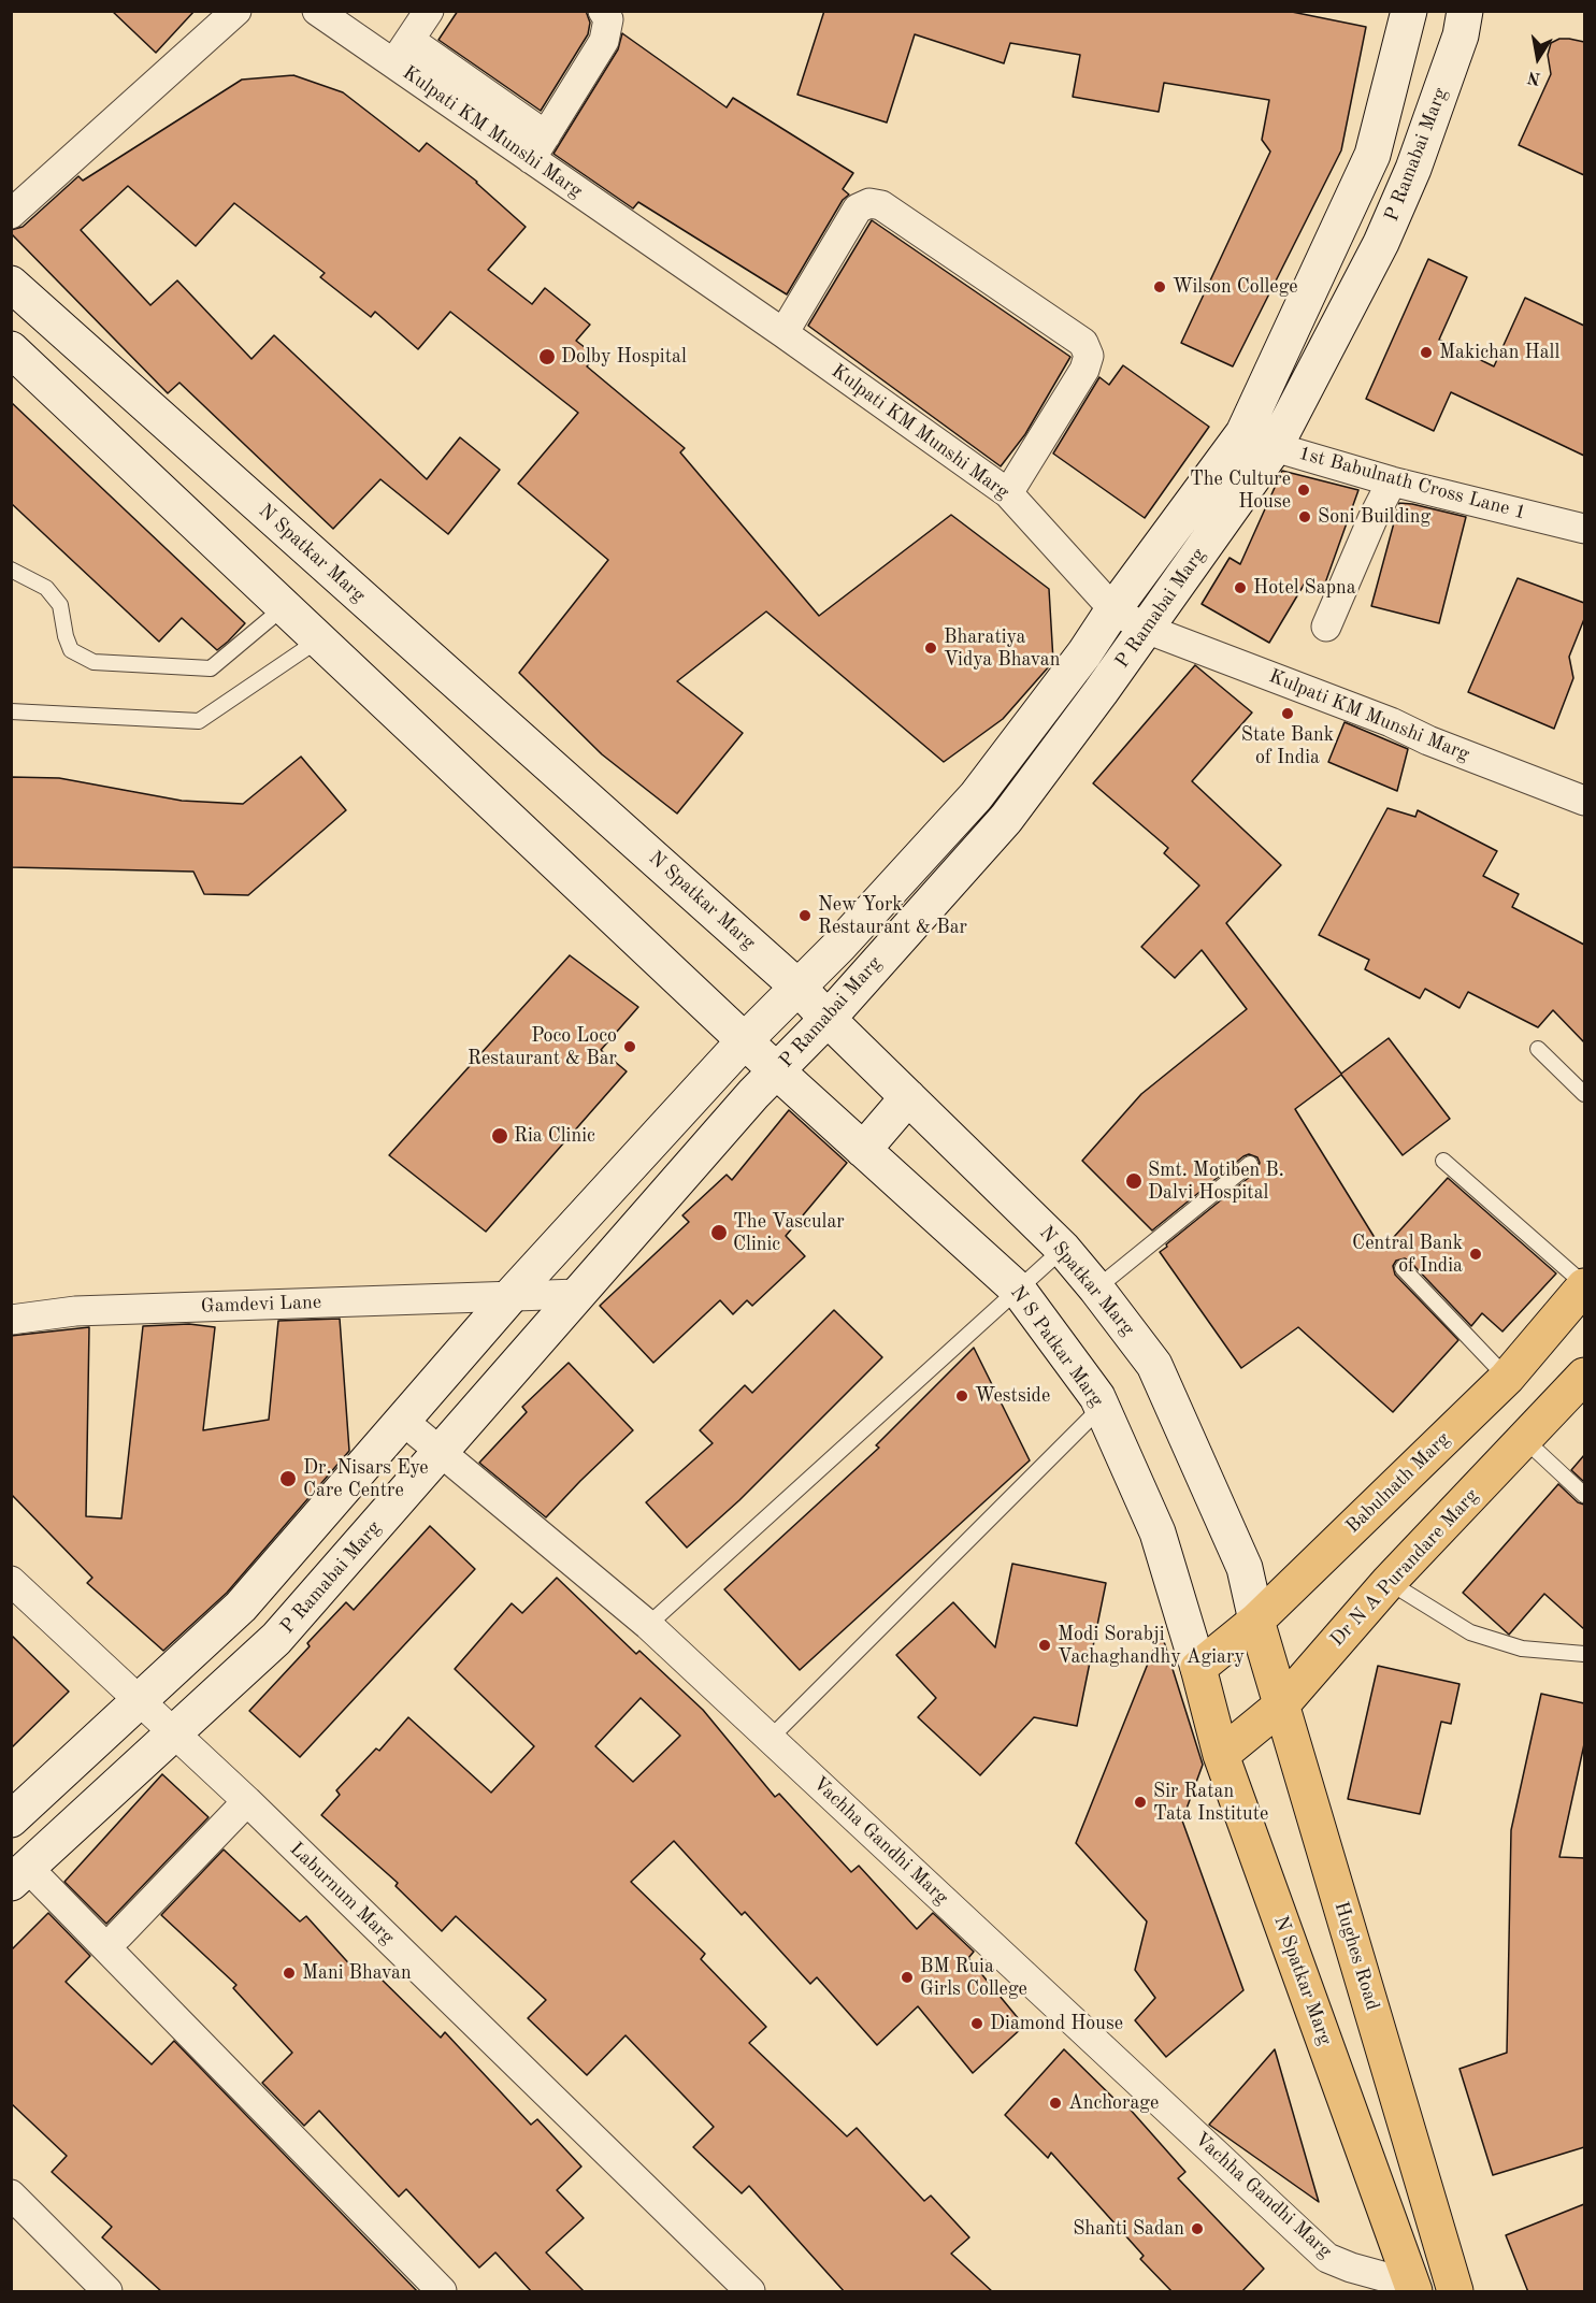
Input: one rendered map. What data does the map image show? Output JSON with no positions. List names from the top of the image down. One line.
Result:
{"streets":{"main road":["P Ramabai Marg","N Spatkar Marg","N S Patkar Marg","Babulnath Marg","Dr N A Purandare Marg","Hughes Road"],"street":["Kulpati KM Munshi Marg","1st Babulnath Cross Lane 1","Gamdevi Lane","Vachha Gandhi Marg","Laburnum Marg"]},"crossings":[["Kulpati KM Munshi Marg","P Ramabai Marg"],["P Ramabai Marg","1st Babulnath Cross Lane 1"],["P Ramabai Marg","N Spatkar Marg"],["P Ramabai Marg","Gamdevi Lane"],["P Ramabai Marg","N S Patkar Marg"],["P Ramabai Marg","Vachha Gandhi Marg"],["P Ramabai Marg","Laburnum Marg"],["N Spatkar Marg","N S Patkar Marg"],["N Spatkar Marg","Babulnath Marg"],["N Spatkar Marg","Dr N A Purandare Marg"],["N Spatkar Marg","Vachha Gandhi Marg"],["N Spatkar Marg","Hughes Road"],["N S Patkar Marg","Babulnath Marg"],["Babulnath Marg","Hughes Road"],["Dr N A Purandare Marg","Hughes Road"]],"places":["Wilson College","Makichan Hall","Dolby Hospital","The Culture House","Soni Building","Hotel Sapna","Bharatiya Vidya Bhavan","State Bank of India","New York Restaurant & Bar","Poco Loco Restaurant & Bar","Ria Clinic","Smt. Motiben B. Dalvi Hospital","The Vascular Clinic","Central Bank of India","Westside","Dr. Nisars Eye Care Centre","Modi Sorabji Vachaghandhy Agiary","Sir Ratan Tata Institute","Mani Bhavan","BM Ruia Girls College","Diamond House","Anchorage","Shanti Sadan"],"north":"bottom"}
